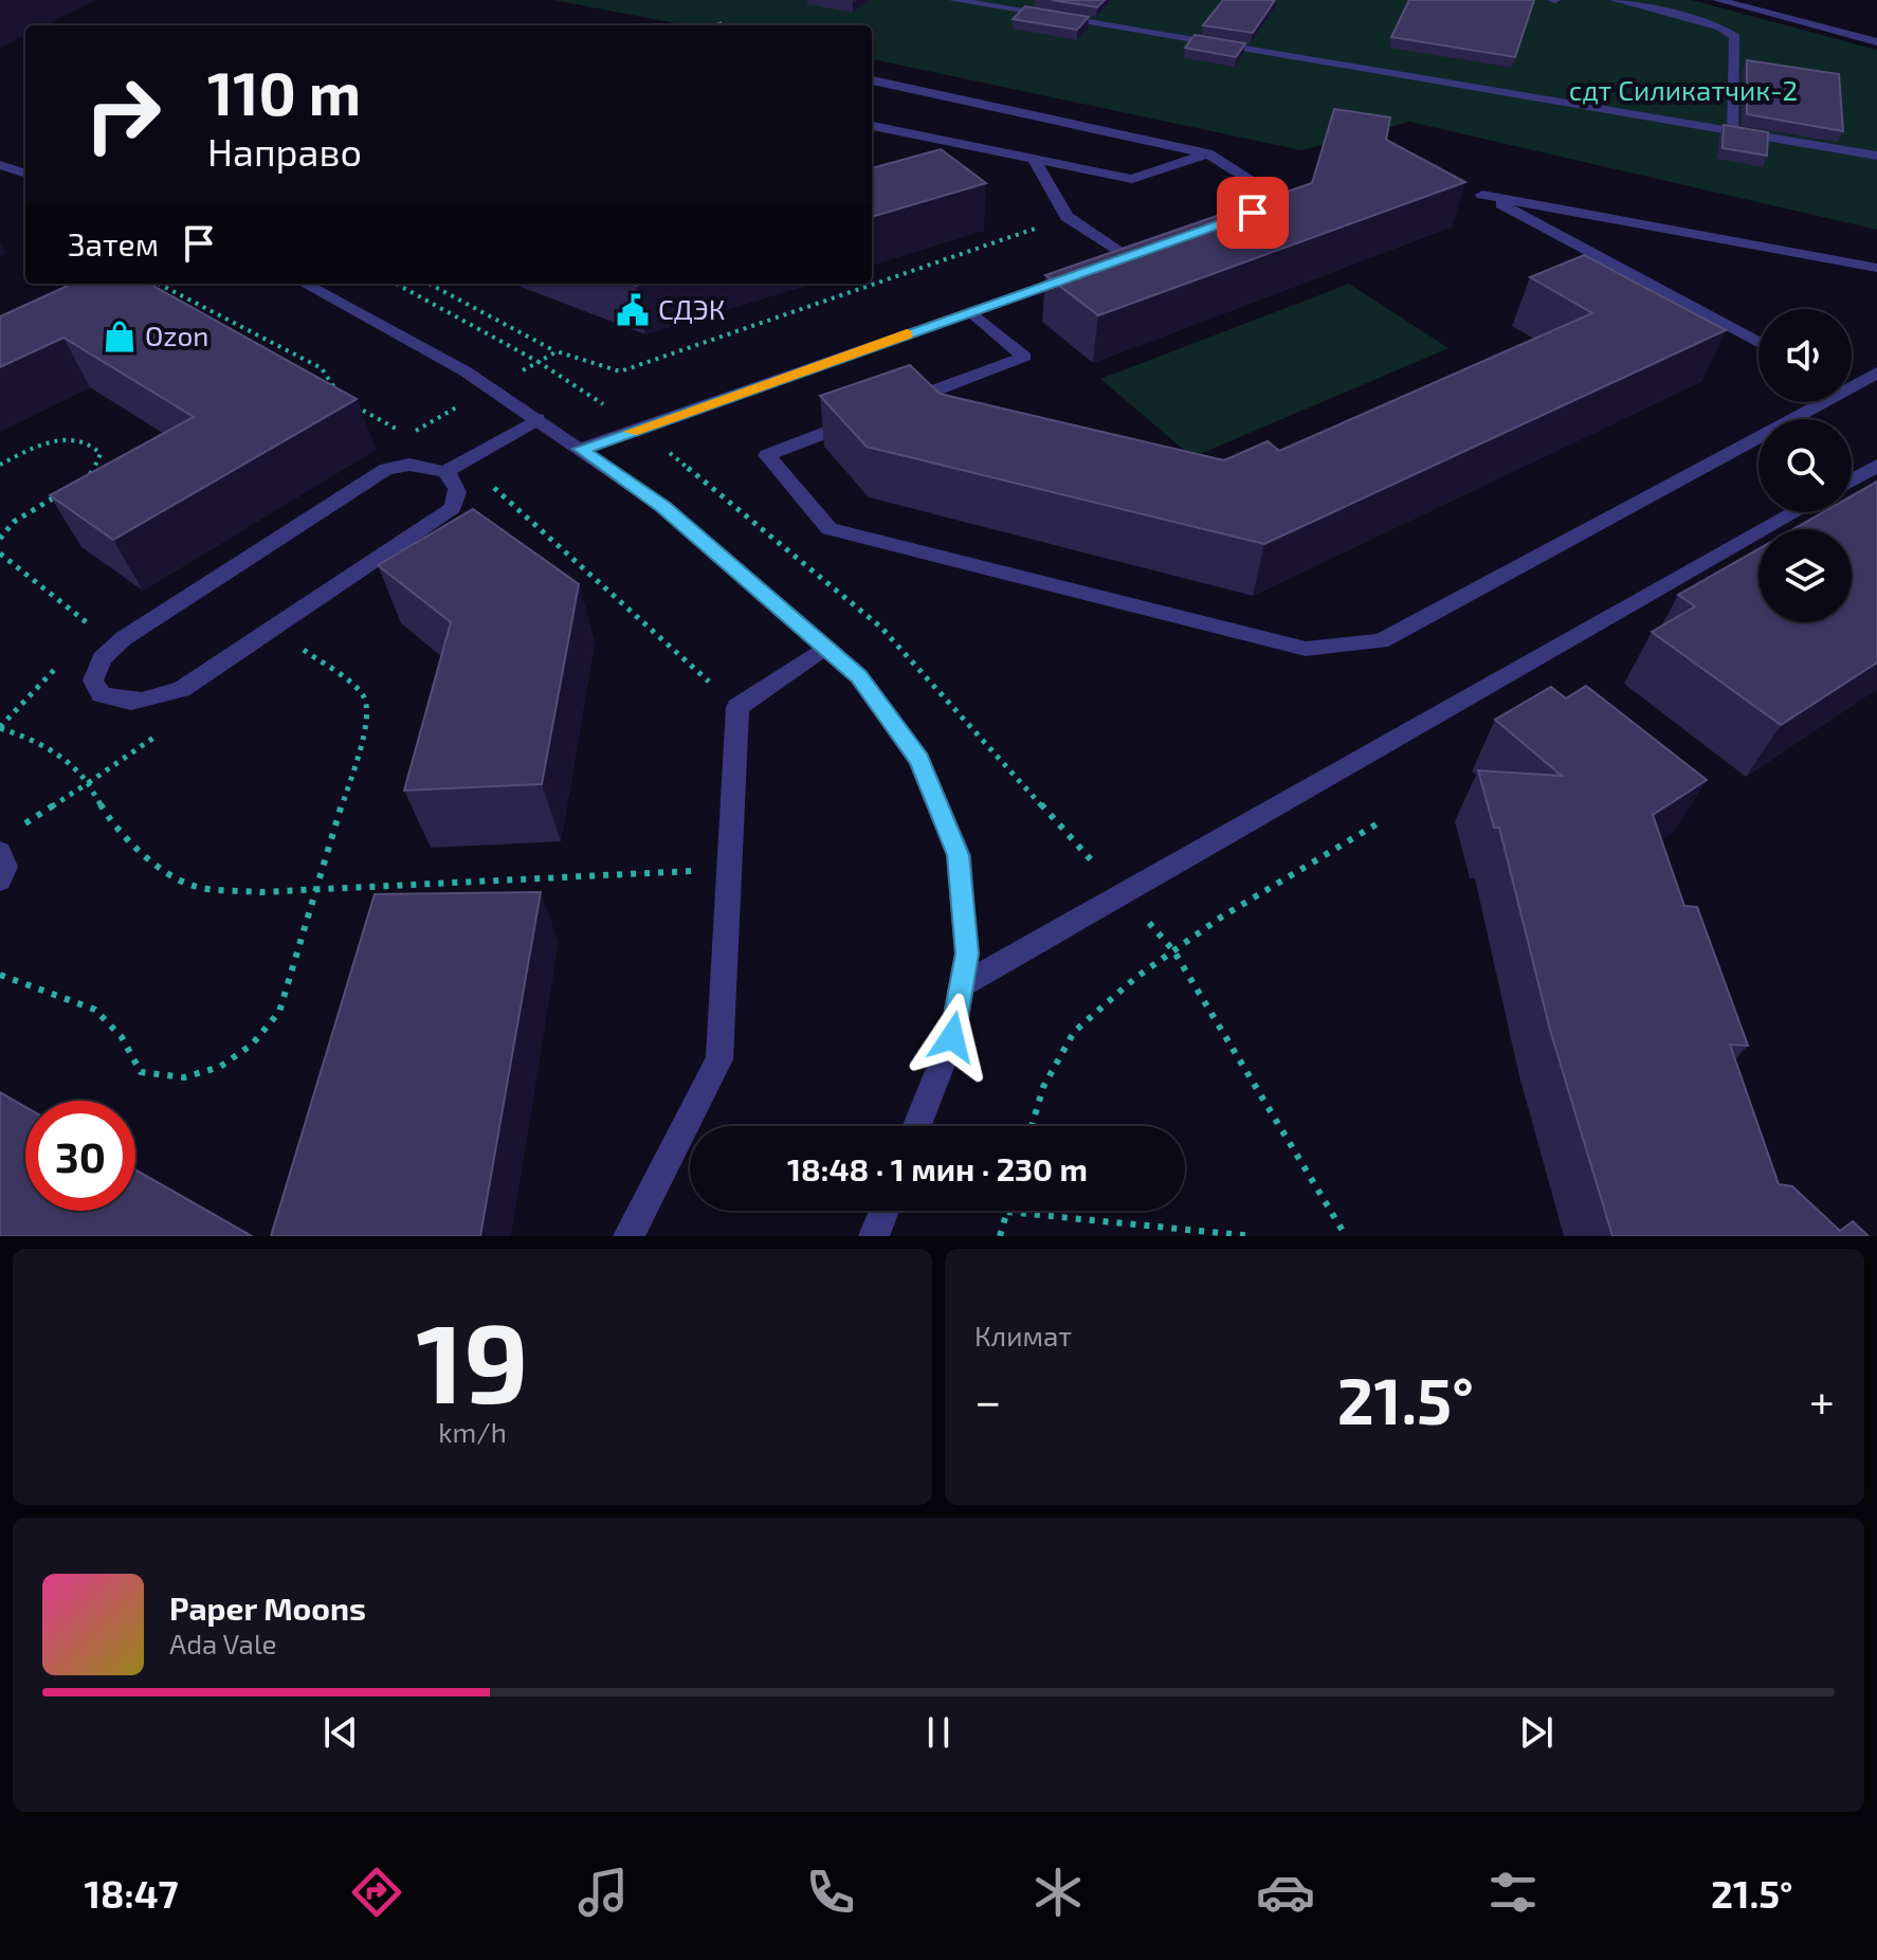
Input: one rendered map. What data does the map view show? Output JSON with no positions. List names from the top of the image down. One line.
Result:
{"parks":["сдт Силикатчик-2"],"places":{"public building":["СДЭК"],"shop":["Ozon"]},"page":{"turn":["110 m","Направо"],"then":"Затем","limit":"30","trip":"18:48 · 1 мин · 230 m","tile":[["19","km/h"],"Климат"],"heat":["−","21.5°","+"],"song":["Paper Moons","Ada Vale"],"tabs":["18:47","21.5°"]}}
